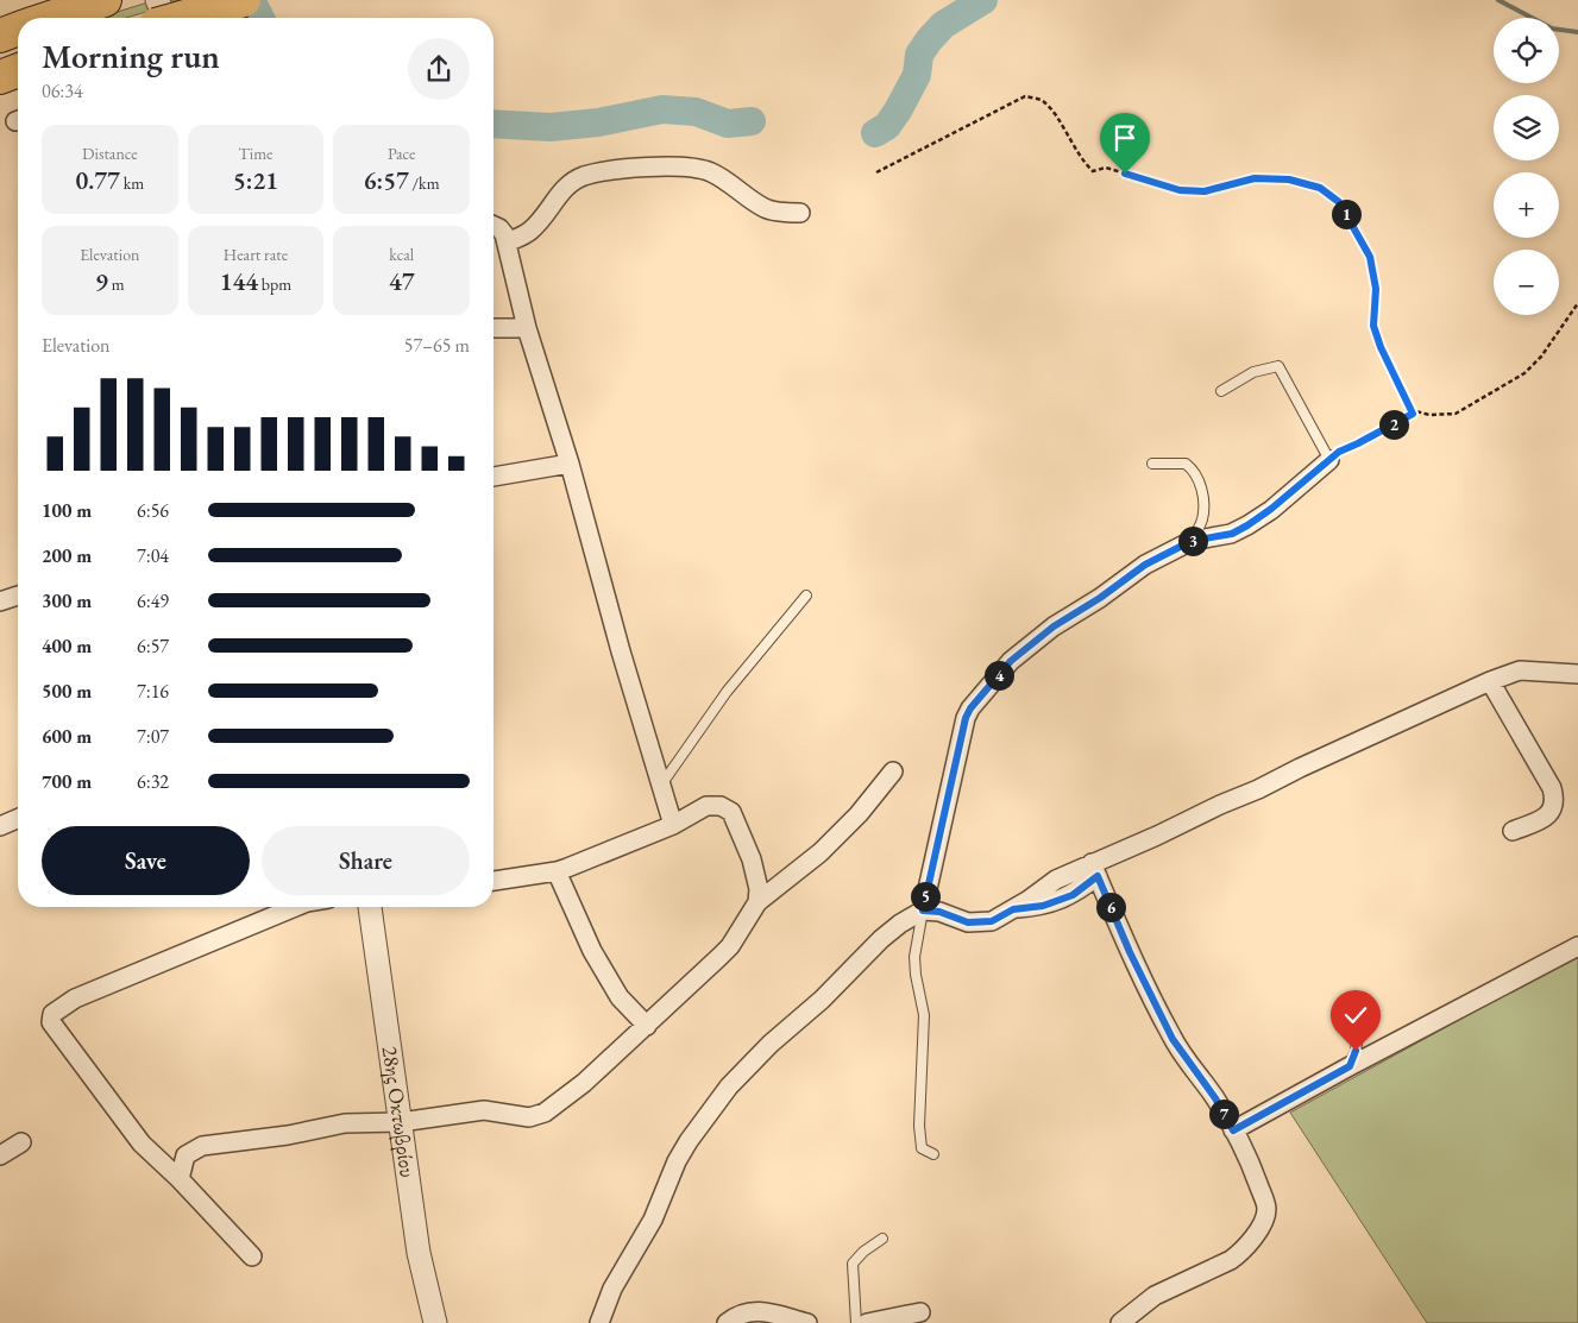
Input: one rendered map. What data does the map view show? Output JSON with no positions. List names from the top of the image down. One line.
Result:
{"streets":{"street":["28ης Οκτωβρίου"]},"page":{"map_buttons":["+","−"],"heading":["Morning run","06:34"],"stats":[["Distance","0.77 km"],["Time","5:21"],["Pace","6:57 /km"],["Elevation","9 m"],["Heart rate","144 bpm"],["kcal","47"]],"pins":["1","2","3","4","5","6","7"],"chart":["Elevation","57–65 m"],"list":[{"name":"100 m","note":"6:56"},{"name":"200 m","note":"7:04"},{"name":"300 m","note":"6:49"},{"name":"400 m","note":"6:57"},{"name":"500 m","note":"7:16"},{"name":"600 m","note":"7:07"},{"name":"700 m","note":"6:32"}],"buttons":["Save","Share"]}}
